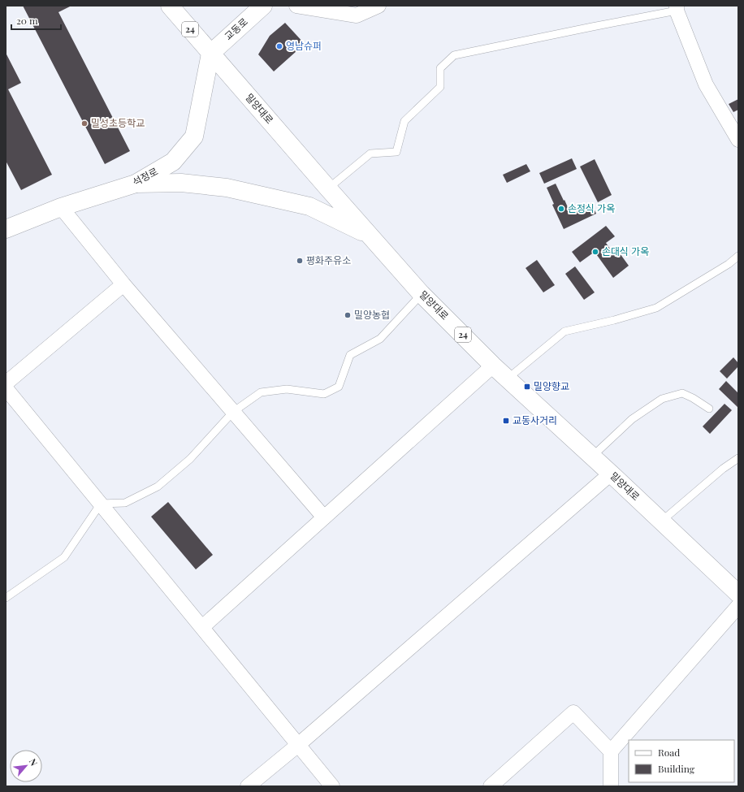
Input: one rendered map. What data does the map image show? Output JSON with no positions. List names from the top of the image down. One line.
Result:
{"streets":{"main road":["24","교동로","밀양대로","석정로"]},"crossings":[["교동로","밀양대로"],["교동로","석정로"],["밀양대로","석정로"]],"places":{"other":["영남슈퍼","밀성초등학교","손정식 가옥","손대식 가옥","평화주유소","밀양농협"],"transit":["밀양향교","교동사거리"]},"legend":["Road","Building"],"scale_bar":"20 m","north":"top right"}
